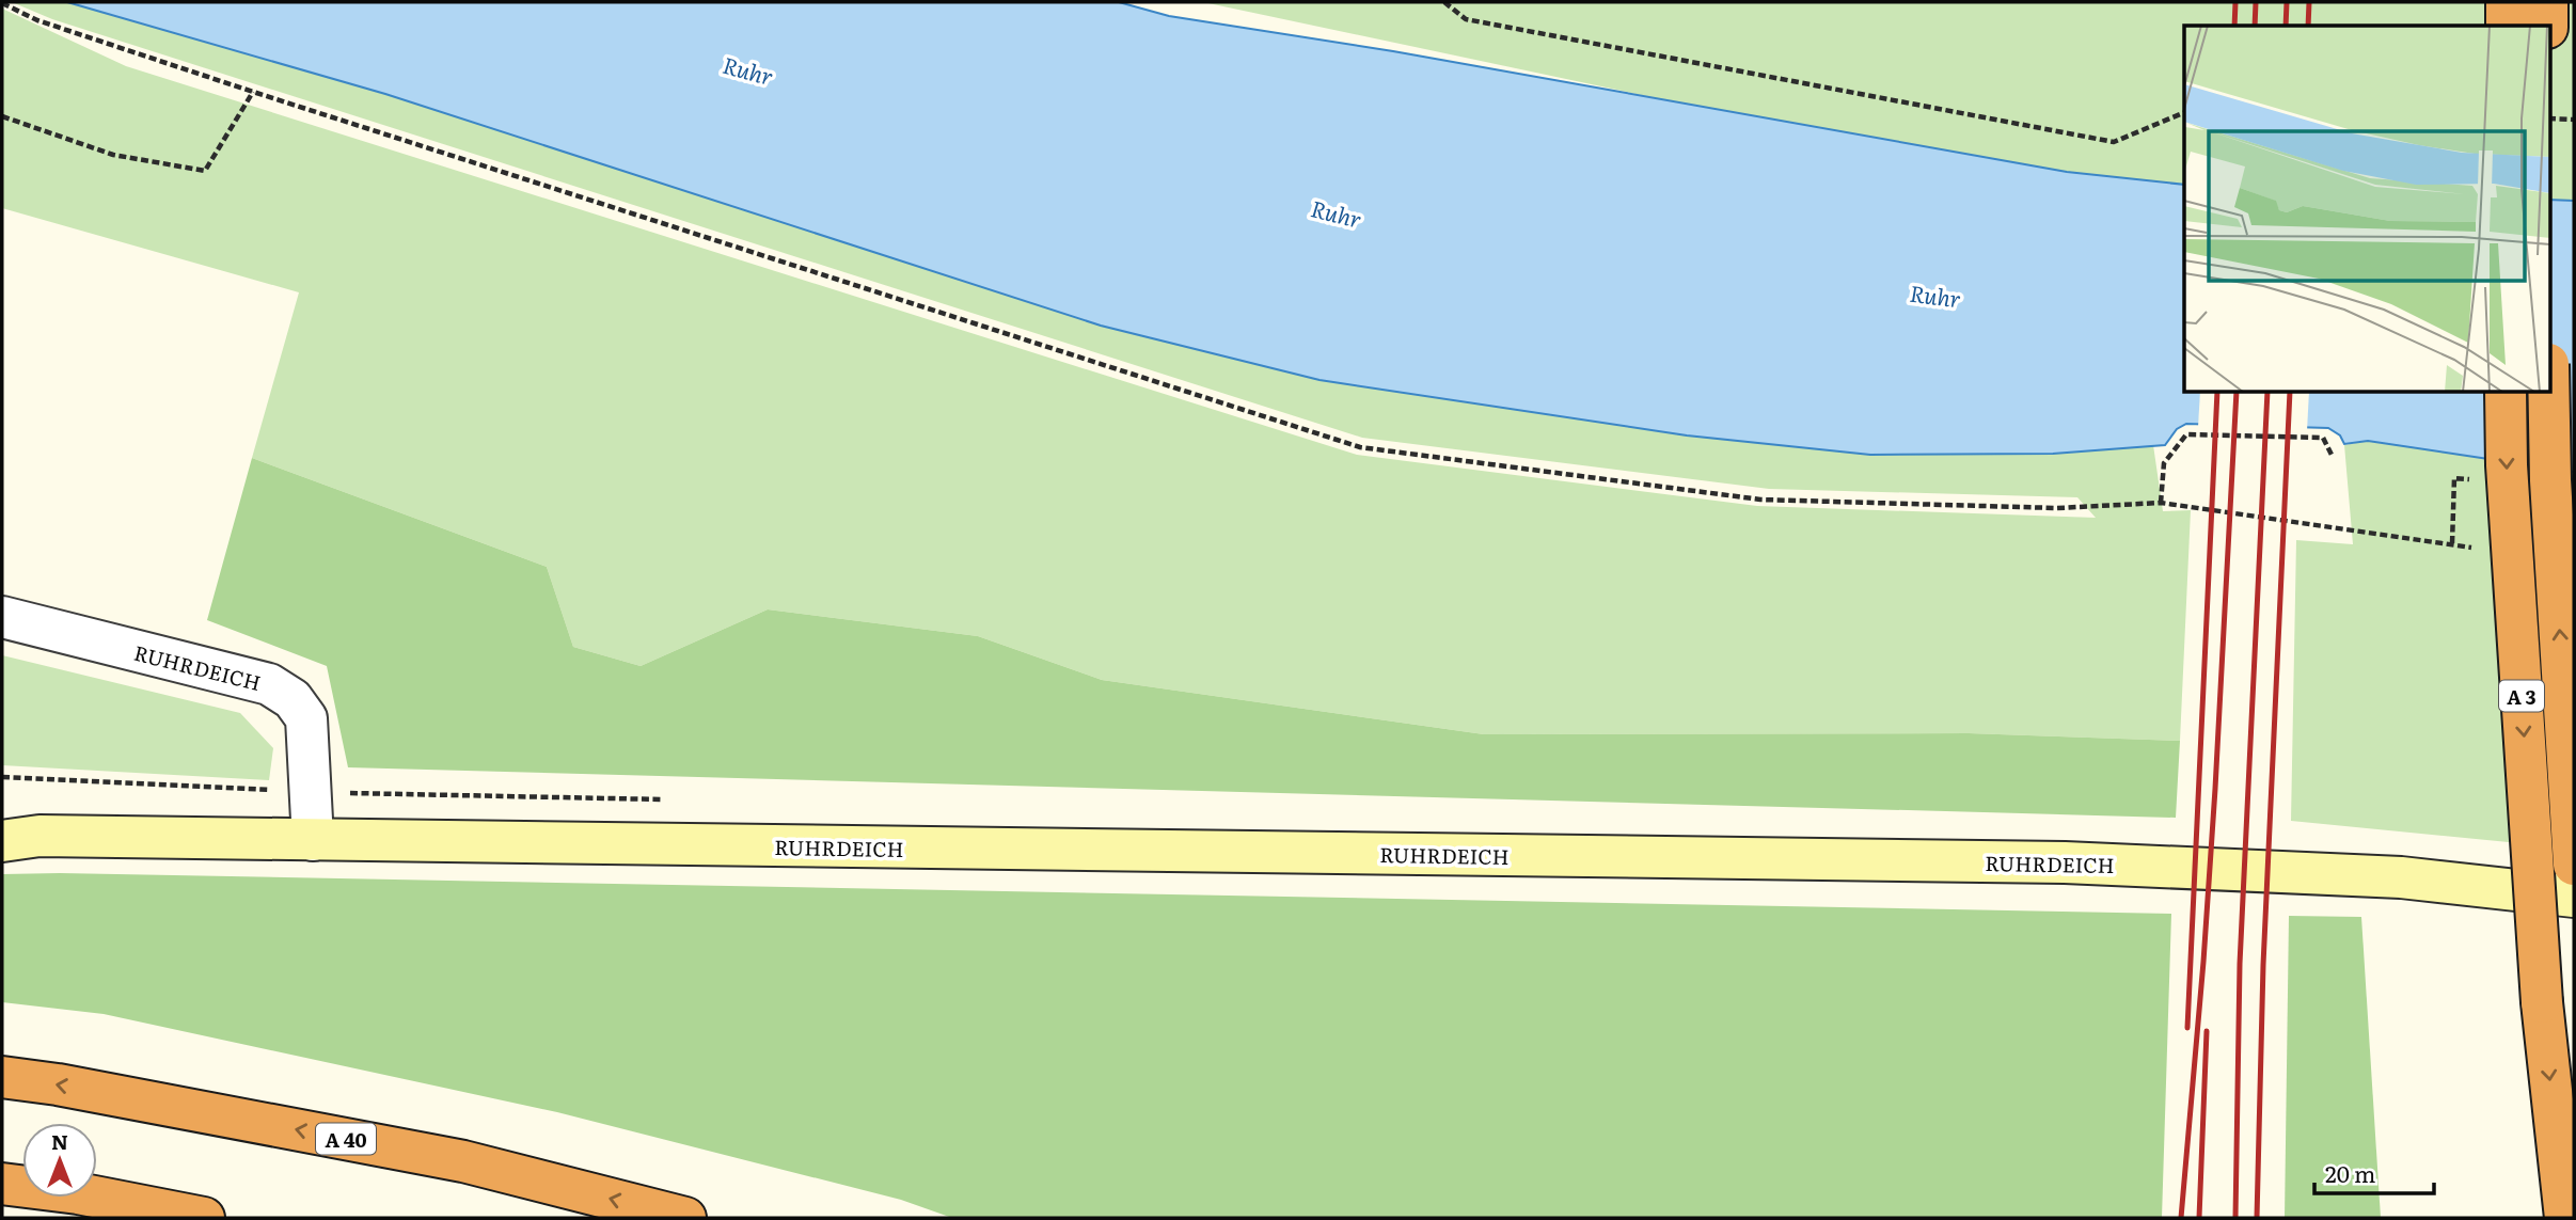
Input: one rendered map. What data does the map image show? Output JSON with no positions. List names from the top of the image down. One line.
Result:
{"streets":{"highway":["A 3","A 40"],"main road":["RUHRDEICH"]},"water":["Ruhr"],"scale_bar":"20 m","north":"top"}
